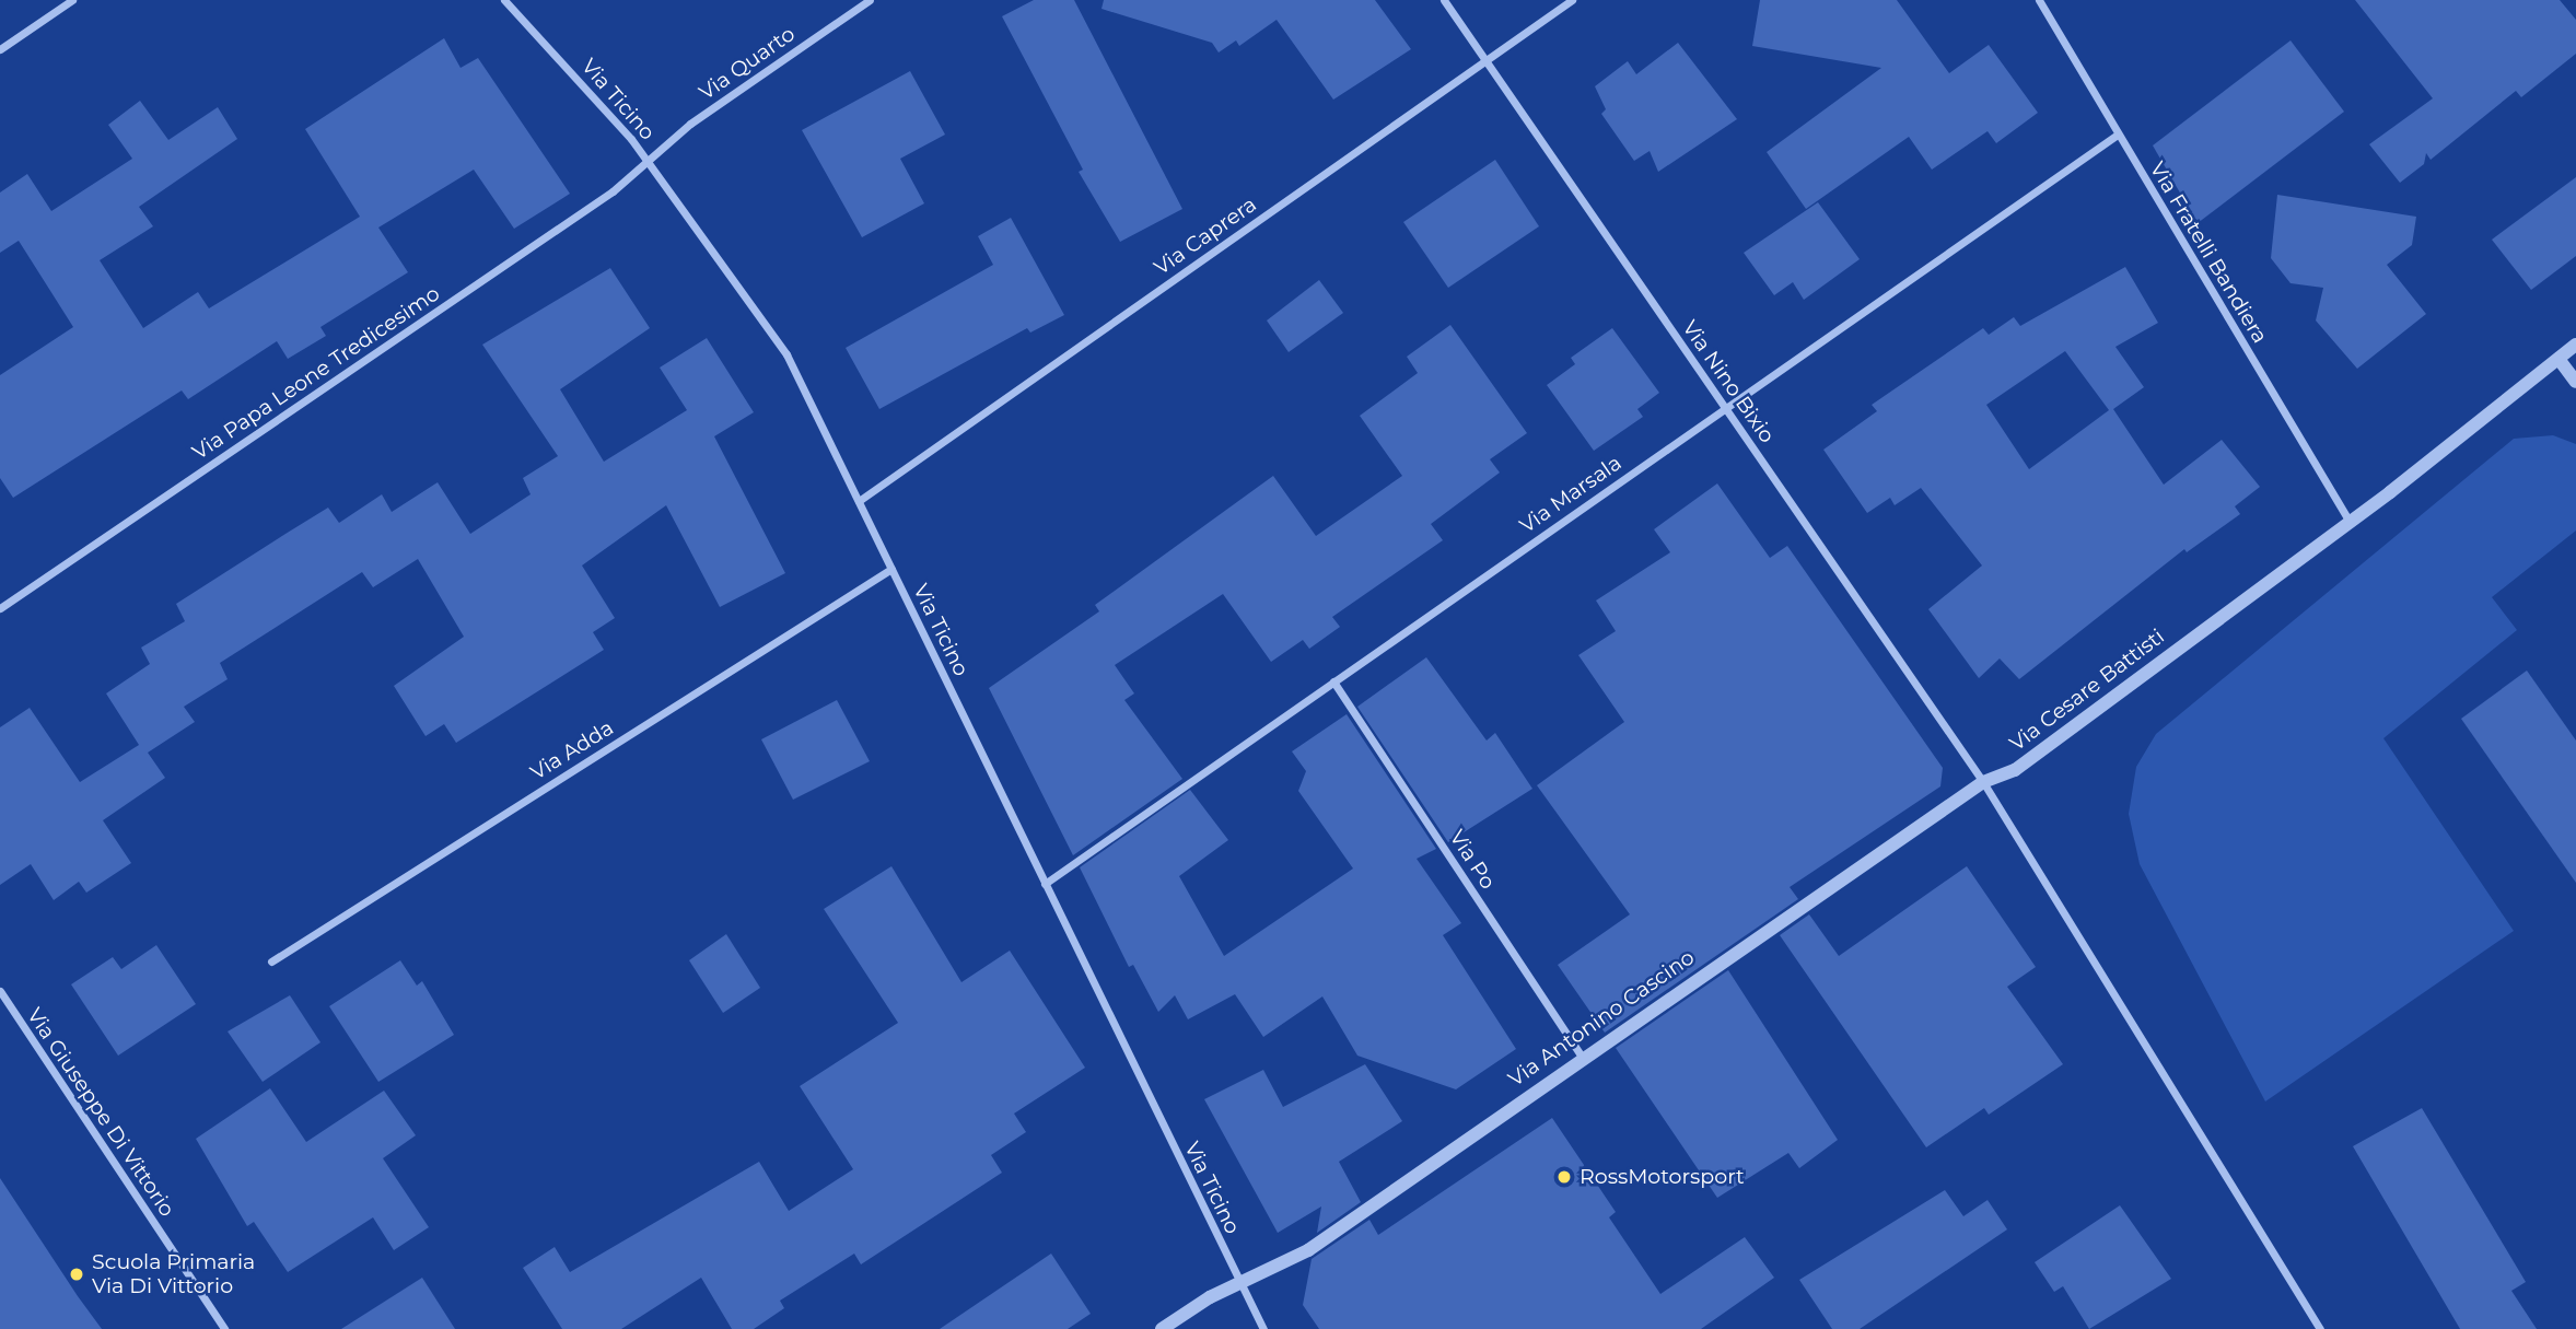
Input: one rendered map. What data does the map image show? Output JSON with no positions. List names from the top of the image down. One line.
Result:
{"streets":{"street":["Via Quarto","Via Ticino","Via Caprera","Via Fratelli Bandiera","Via Papa Leone Tredicesimo","Via Nino Bixio","Via Marsala","Via Cesare Battisti","Via Adda","Via Po","Via Antonino Cascino","Via Giuseppe Di Vittorio"]},"crossings":[["Via Quarto","Via Ticino"],["Via Quarto","Via Papa Leone Tredicesimo"],["Via Ticino","Via Caprera"],["Via Ticino","Via Papa Leone Tredicesimo"],["Via Ticino","Via Marsala"],["Via Ticino","Via Adda"],["Via Ticino","Via Antonino Cascino"],["Via Caprera","Via Nino Bixio"],["Via Fratelli Bandiera","Via Marsala"],["Via Fratelli Bandiera","Via Cesare Battisti"],["Via Nino Bixio","Via Marsala"],["Via Nino Bixio","Via Cesare Battisti"],["Via Nino Bixio","Via Antonino Cascino"],["Via Marsala","Via Po"],["Via Cesare Battisti","Via Antonino Cascino"],["Via Po","Via Antonino Cascino"]],"places":["RossMotorsport","Scuola Primaria Via Di Vittorio"]}
